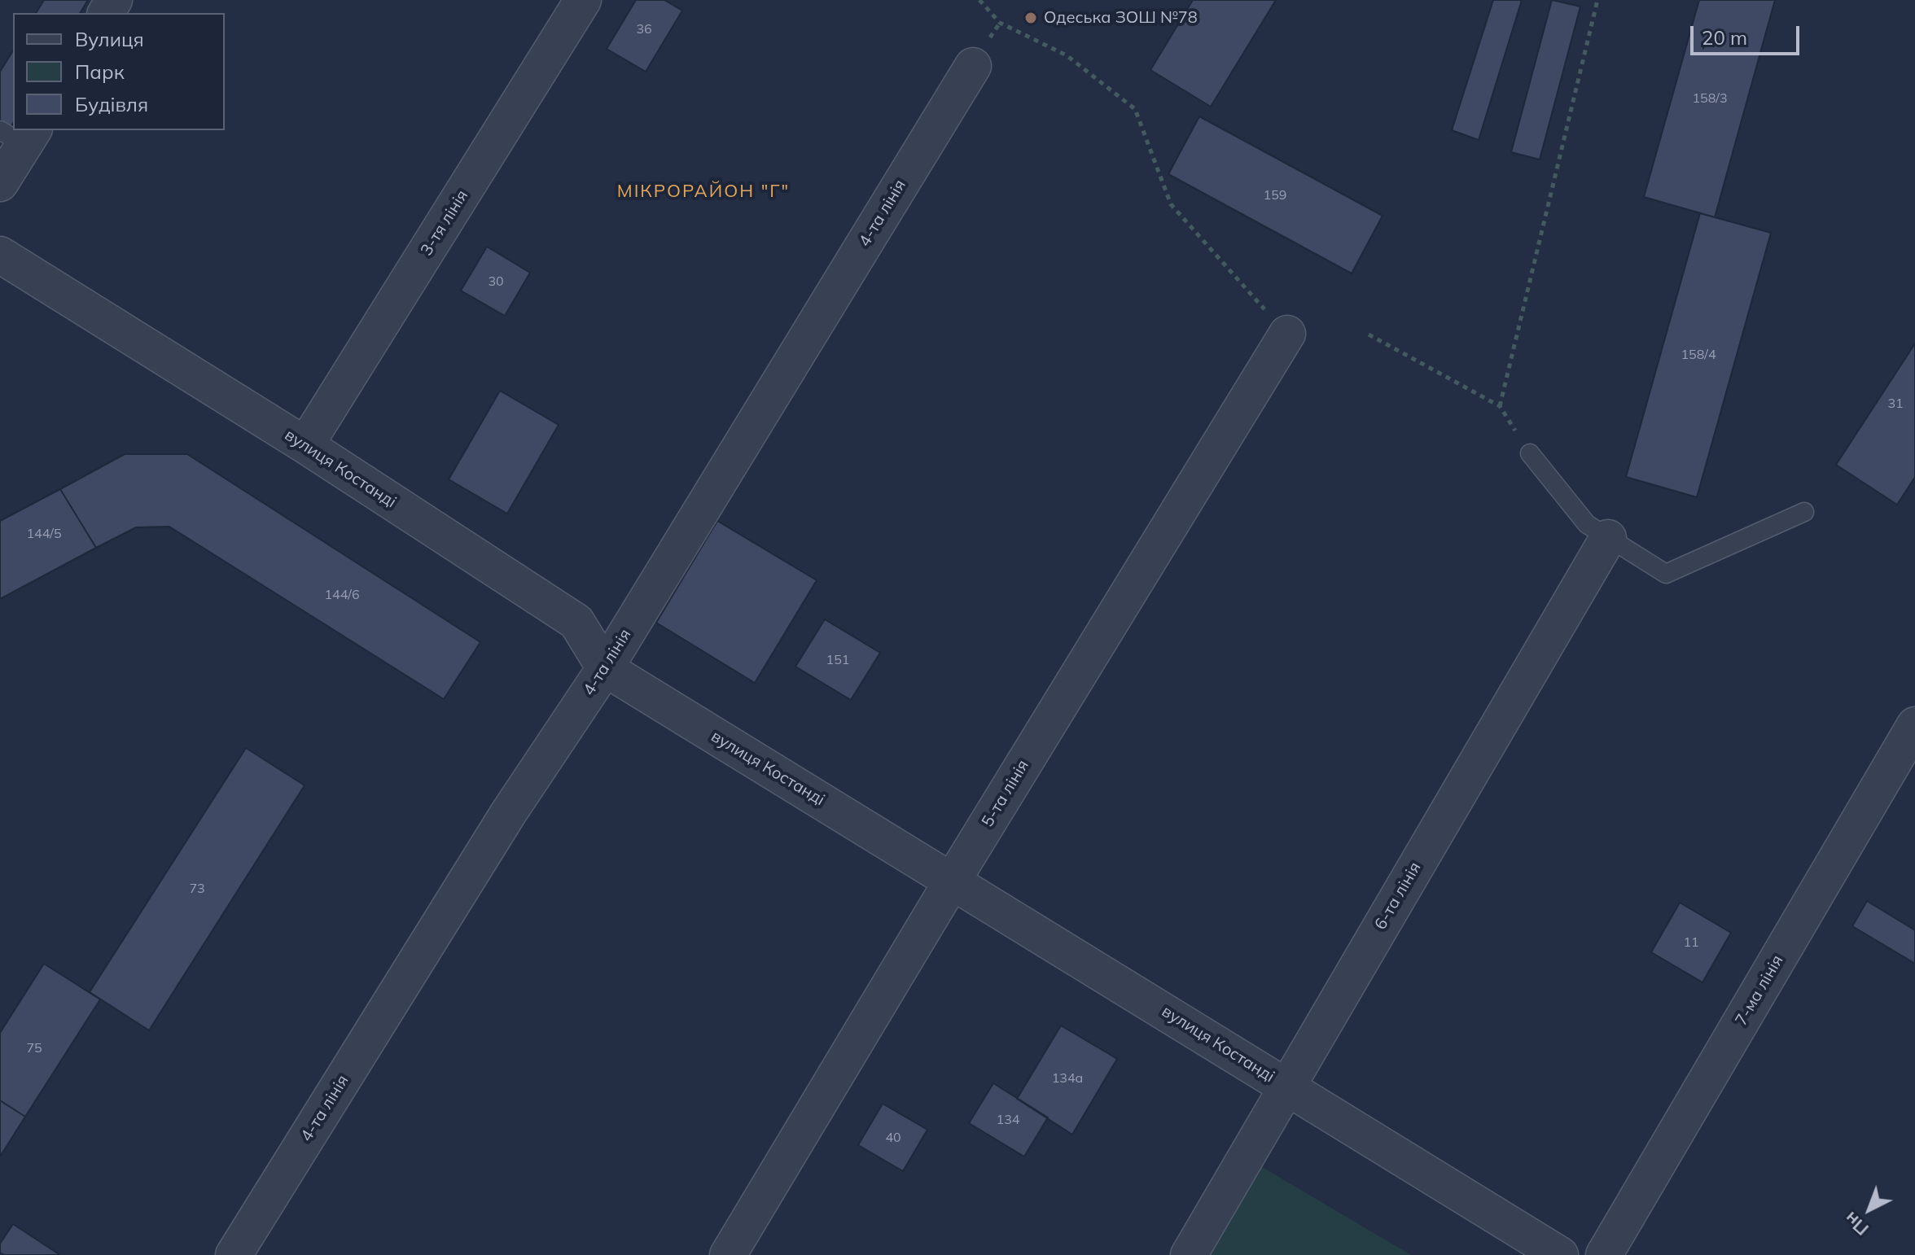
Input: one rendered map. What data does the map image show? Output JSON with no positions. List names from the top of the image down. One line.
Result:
{"streets":{"street":["4-та лінія","3-тя лінія","вулиця Костанді","5-та лінія","6-та лінія","7-ма лінія"]},"crossings":[["4-та лінія","вулиця Костанді"],["3-тя лінія","вулиця Костанді"],["вулиця Костанді","5-та лінія"],["вулиця Костанді","6-та лінія"]],"districts":["МІКРОРАЙОН \"Г\""],"places":["Одеська ЗОШ №78"],"house_numbers":["36","158/3","159","30","158/4","31","144/5","144/6","151","73","11","75","134а","134","40"],"legend":["Вулиця","Парк","Будівля"],"scale_bar":"20 m","north":"bottom left"}
